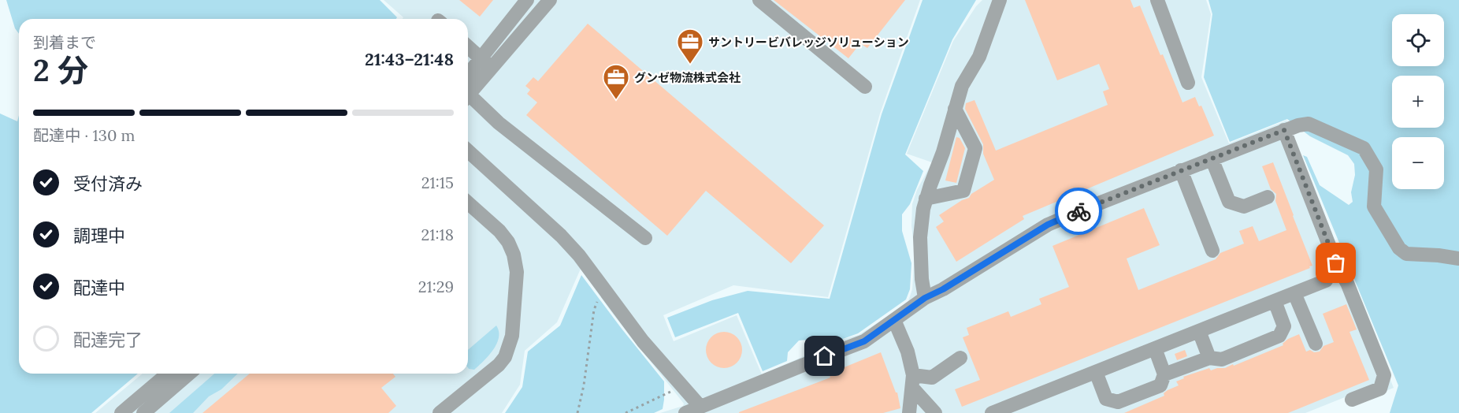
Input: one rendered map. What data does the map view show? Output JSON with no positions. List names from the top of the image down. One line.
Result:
{"places":{"office":["サントリービバレッジソリューション","グンゼ物流株式会社"]},"page":{"map_buttons":["+","−"],"heading":["2 分","到着まで","21:43–21:48"],"bar":"配達中 · 130 m","list":[["受付済み","21:15"],["調理中","21:18"],["配達中","21:29"],"配達完了"]}}
